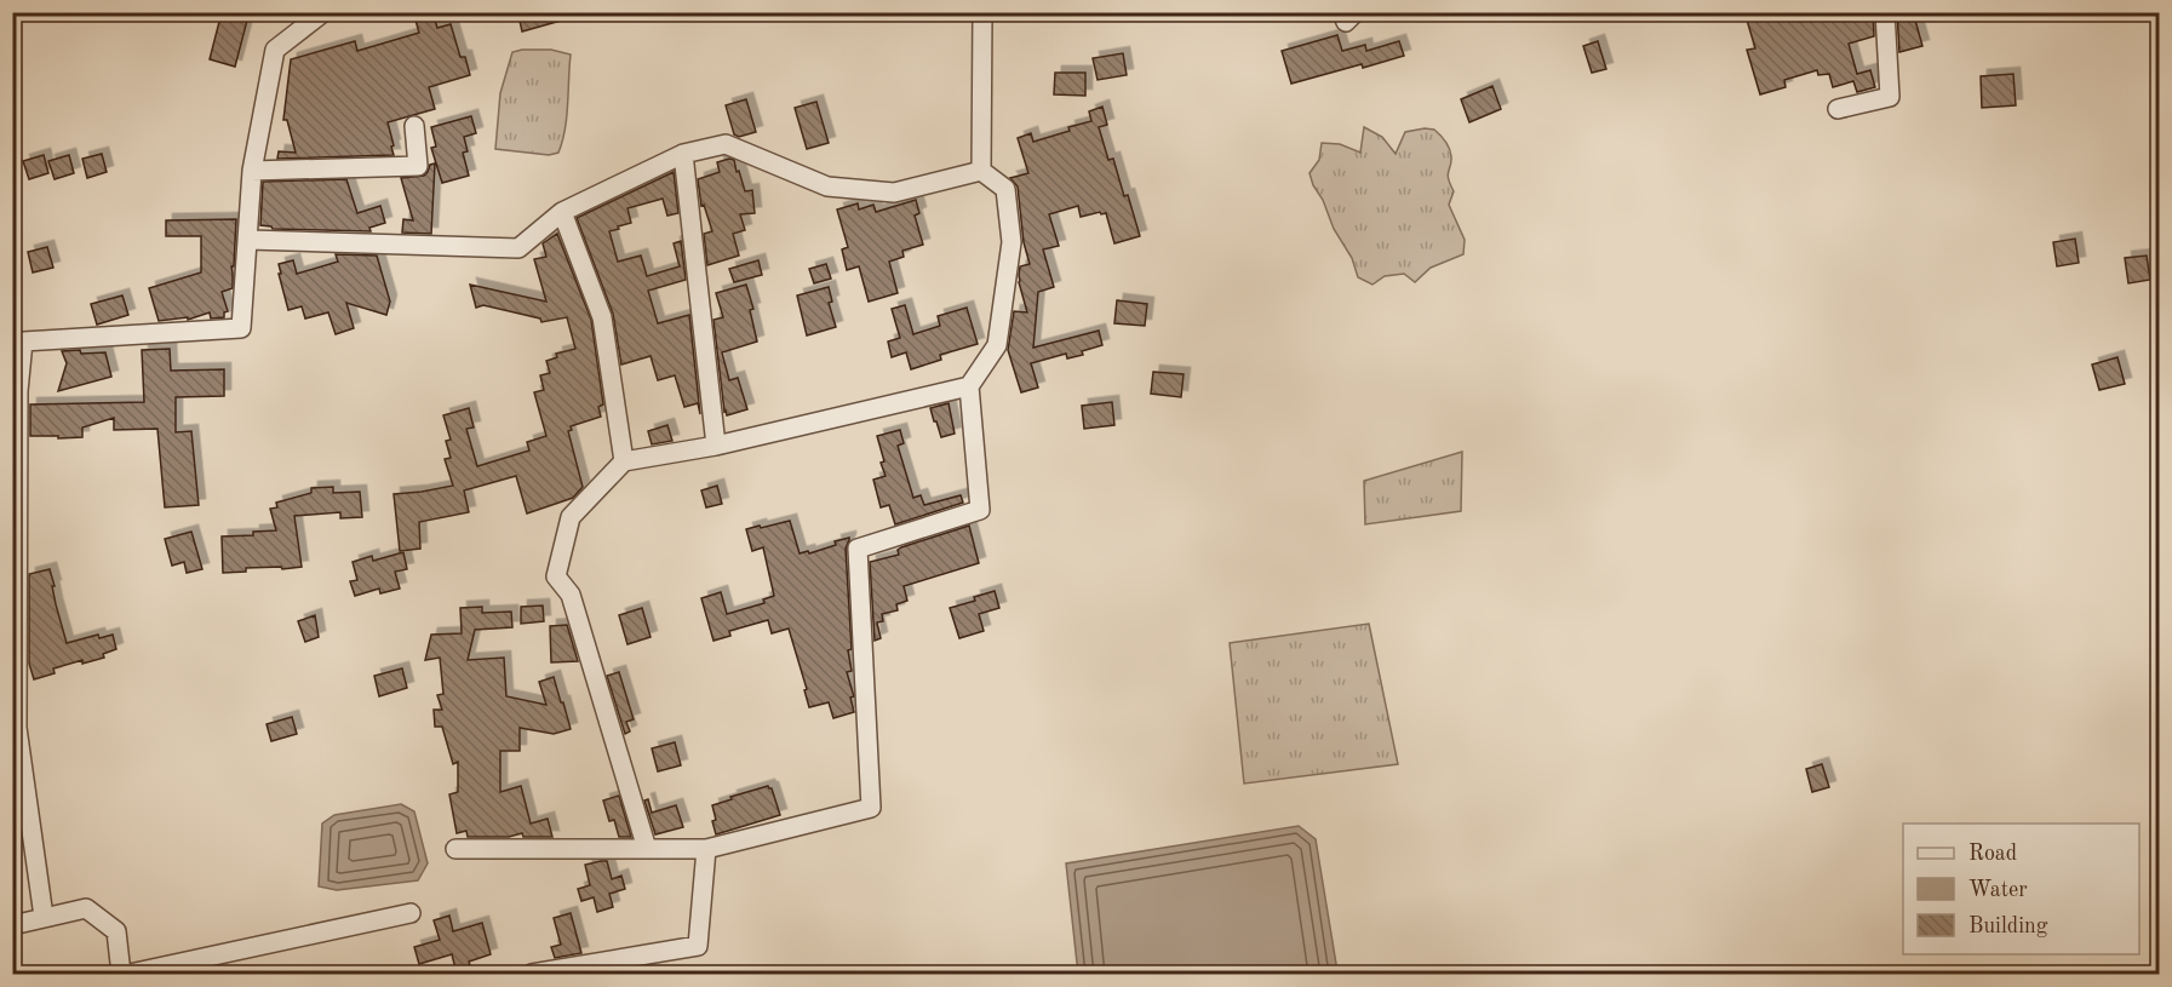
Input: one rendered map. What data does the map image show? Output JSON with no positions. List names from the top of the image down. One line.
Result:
{"legend":["Road","Water","Building"]}
